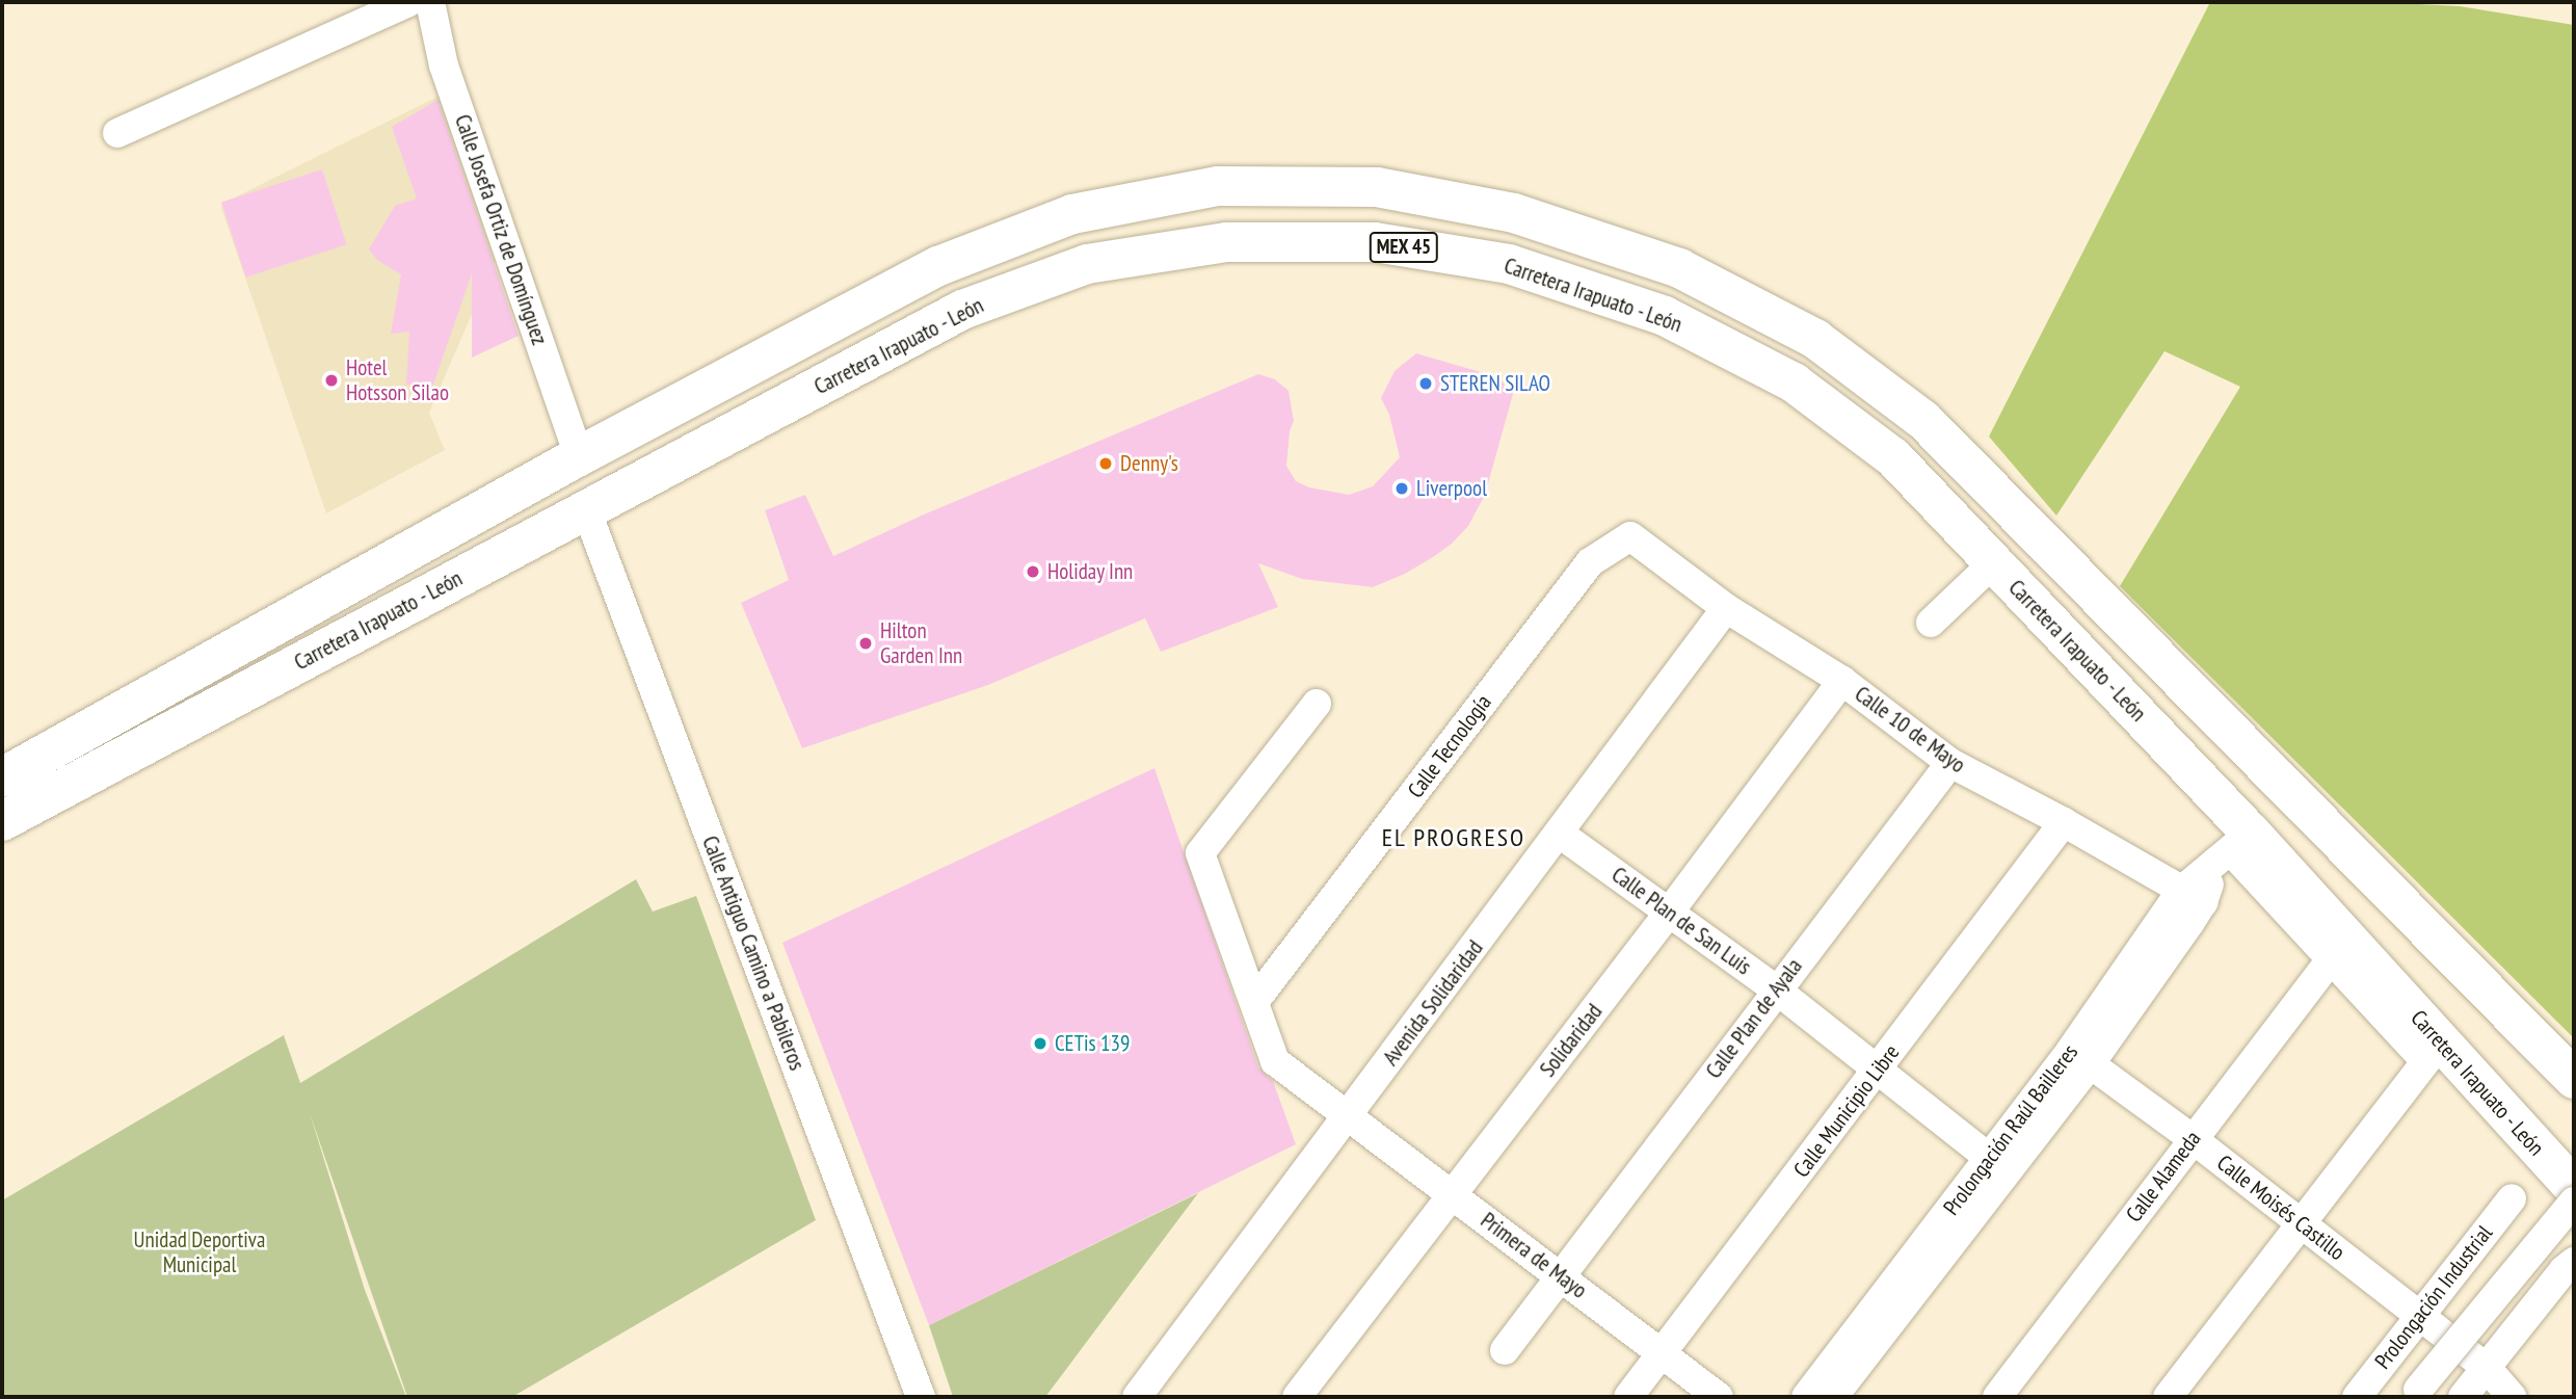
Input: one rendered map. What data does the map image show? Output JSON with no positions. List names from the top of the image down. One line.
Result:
{"streets":{"highway":["MEX 45","Carretera Irapuato - León"],"street":["Calle Josefa Ortiz de Domínguez","Calle 10 de Mayo","Calle Tecnología","Calle Plan de San Luis","Calle Antiguo Camino a Pabileros","Avenida Solidaridad","Calle Plan de Ayala","Solidaridad","Calle Municipio Libre","Prolongación Raúl Bailleres","Calle Alameda","Calle Moisés Castillo","Primera de Mayo","Prolongación Industrial"]},"crossings":[["Calle Josefa Ortiz de Domínguez","Carretera Irapuato - León"],["Carretera Irapuato - León","Calle Antiguo Camino a Pabileros"],["Carretera Irapuato - León","Prolongación Raúl Bailleres"],["Calle 10 de Mayo","Calle Tecnología"],["Calle 10 de Mayo","Avenida Solidaridad"],["Calle 10 de Mayo","Calle Plan de Ayala"],["Calle 10 de Mayo","Solidaridad"],["Calle 10 de Mayo","Calle Municipio Libre"],["Calle 10 de Mayo","Prolongación Raúl Bailleres"],["Calle Tecnología","Primera de Mayo"],["Calle Plan de San Luis","Avenida Solidaridad"],["Calle Plan de San Luis","Calle Plan de Ayala"],["Calle Plan de San Luis","Solidaridad"],["Calle Plan de San Luis","Calle Municipio Libre"],["Calle Plan de San Luis","Prolongación Raúl Bailleres"],["Avenida Solidaridad","Primera de Mayo"],["Calle Plan de Ayala","Primera de Mayo"],["Solidaridad","Primera de Mayo"],["Calle Municipio Libre","Primera de Mayo"],["Prolongación Raúl Bailleres","Calle Moisés Castillo"],["Calle Alameda","Calle Moisés Castillo"],["Calle Moisés Castillo","Prolongación Industrial"]],"districts":["EL PROGRESO"],"parks":["Unidad Deportiva Municipal"],"places":["Hotel Hotsson Silao","STEREN SILAO","Denny's","Liverpool","Holiday Inn","Hilton Garden Inn","CETis 139"]}
